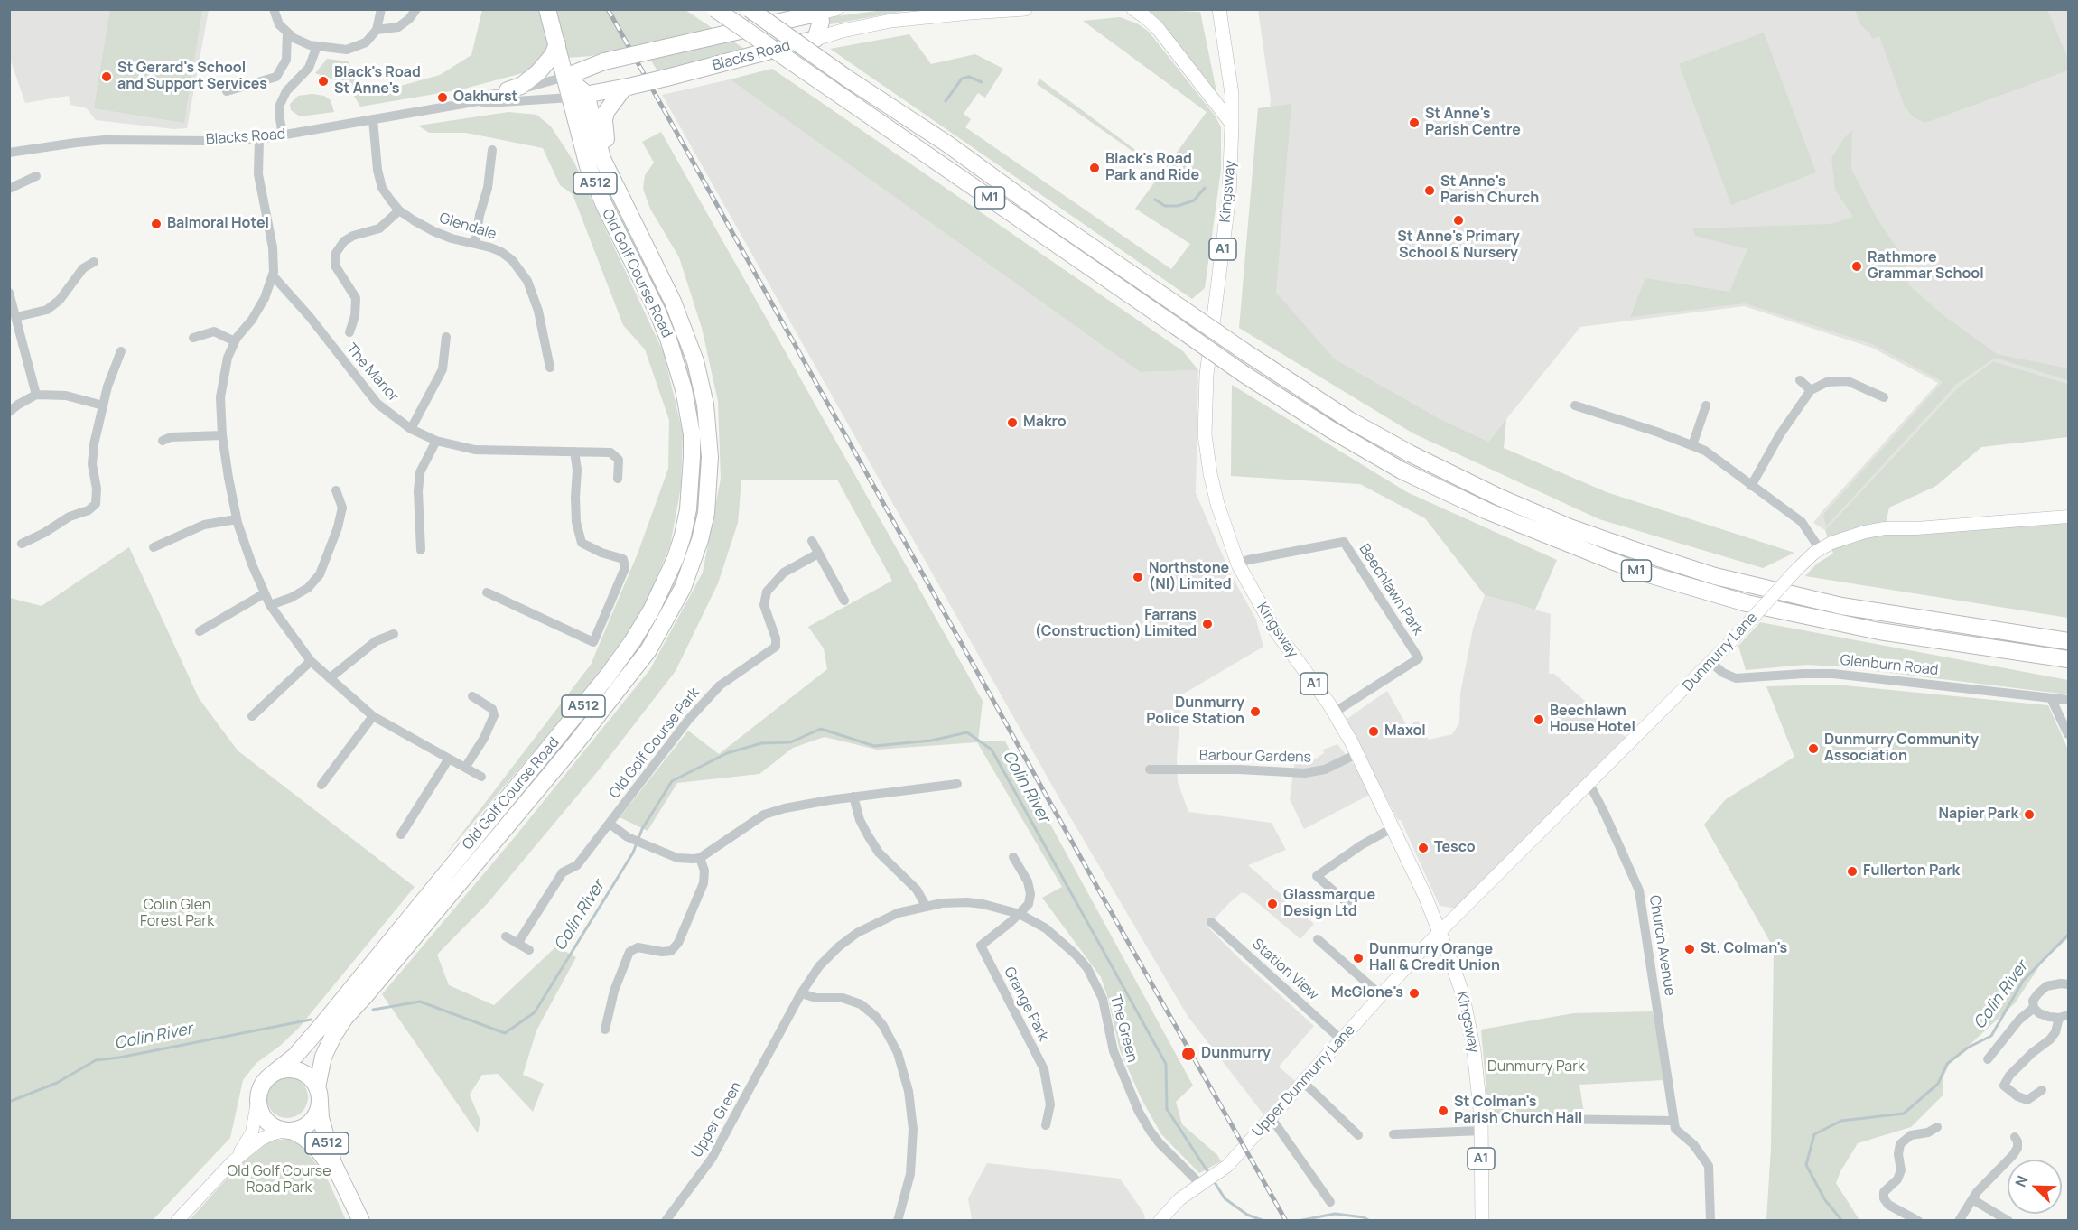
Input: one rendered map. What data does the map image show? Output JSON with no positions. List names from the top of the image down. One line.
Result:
{"streets":{"highway":["Blacks Road","A512","M1","Old Golf Course Road"],"main road":["Kingsway","A1"],"street":["Glendale","The Manor","Beechlawn Park","Dunmurry Lane","Glenburn Road","Old Golf Course Park","Barbour Gardens","Church Avenue","Station View","Grange Park","The Green","Upper Dunmurry Lane","Upper Green"]},"crossings":[["Blacks Road","A512"],["Blacks Road","Glendale"],["Blacks Road","Old Golf Course Road"],["A512","Old Golf Course Road"],["Kingsway","Beechlawn Park"],["Kingsway","Dunmurry Lane"],["Kingsway","Barbour Gardens"],["Kingsway","Upper Dunmurry Lane"],["Dunmurry Lane","Glenburn Road"],["Dunmurry Lane","Church Avenue"],["Dunmurry Lane","Upper Dunmurry Lane"],["Station View","Upper Dunmurry Lane"],["Grange Park","The Green"],["The Green","Upper Dunmurry Lane"],["The Green","Upper Green"]],"water":["Colin River"],"parks":["Colin Glen Forest Park","Dunmurry Park","Old Golf Course Road Park"],"places":["St Gerard's School and Support Services","Black's Road St Anne's","Oakhurst","St Anne's Parish Centre","Black's Road Park and Ride","St Anne's Parish Church","St Anne's Primary School & Nursery","Balmoral Hotel","Rathmore Grammar School","Makro","Northstone (NI) Limited","Farrans (Construction) Limited","Dunmurry Police Station","Beechlawn House Hotel","Maxol","Dunmurry Community Association","Napier Park","Tesco","Fullerton Park","Glassmarque Design Ltd","St. Colman's","Dunmurry Orange Hall & Credit Union","McGlone's","Dunmurry","St Colman's Parish Church Hall"],"north":"top left"}
